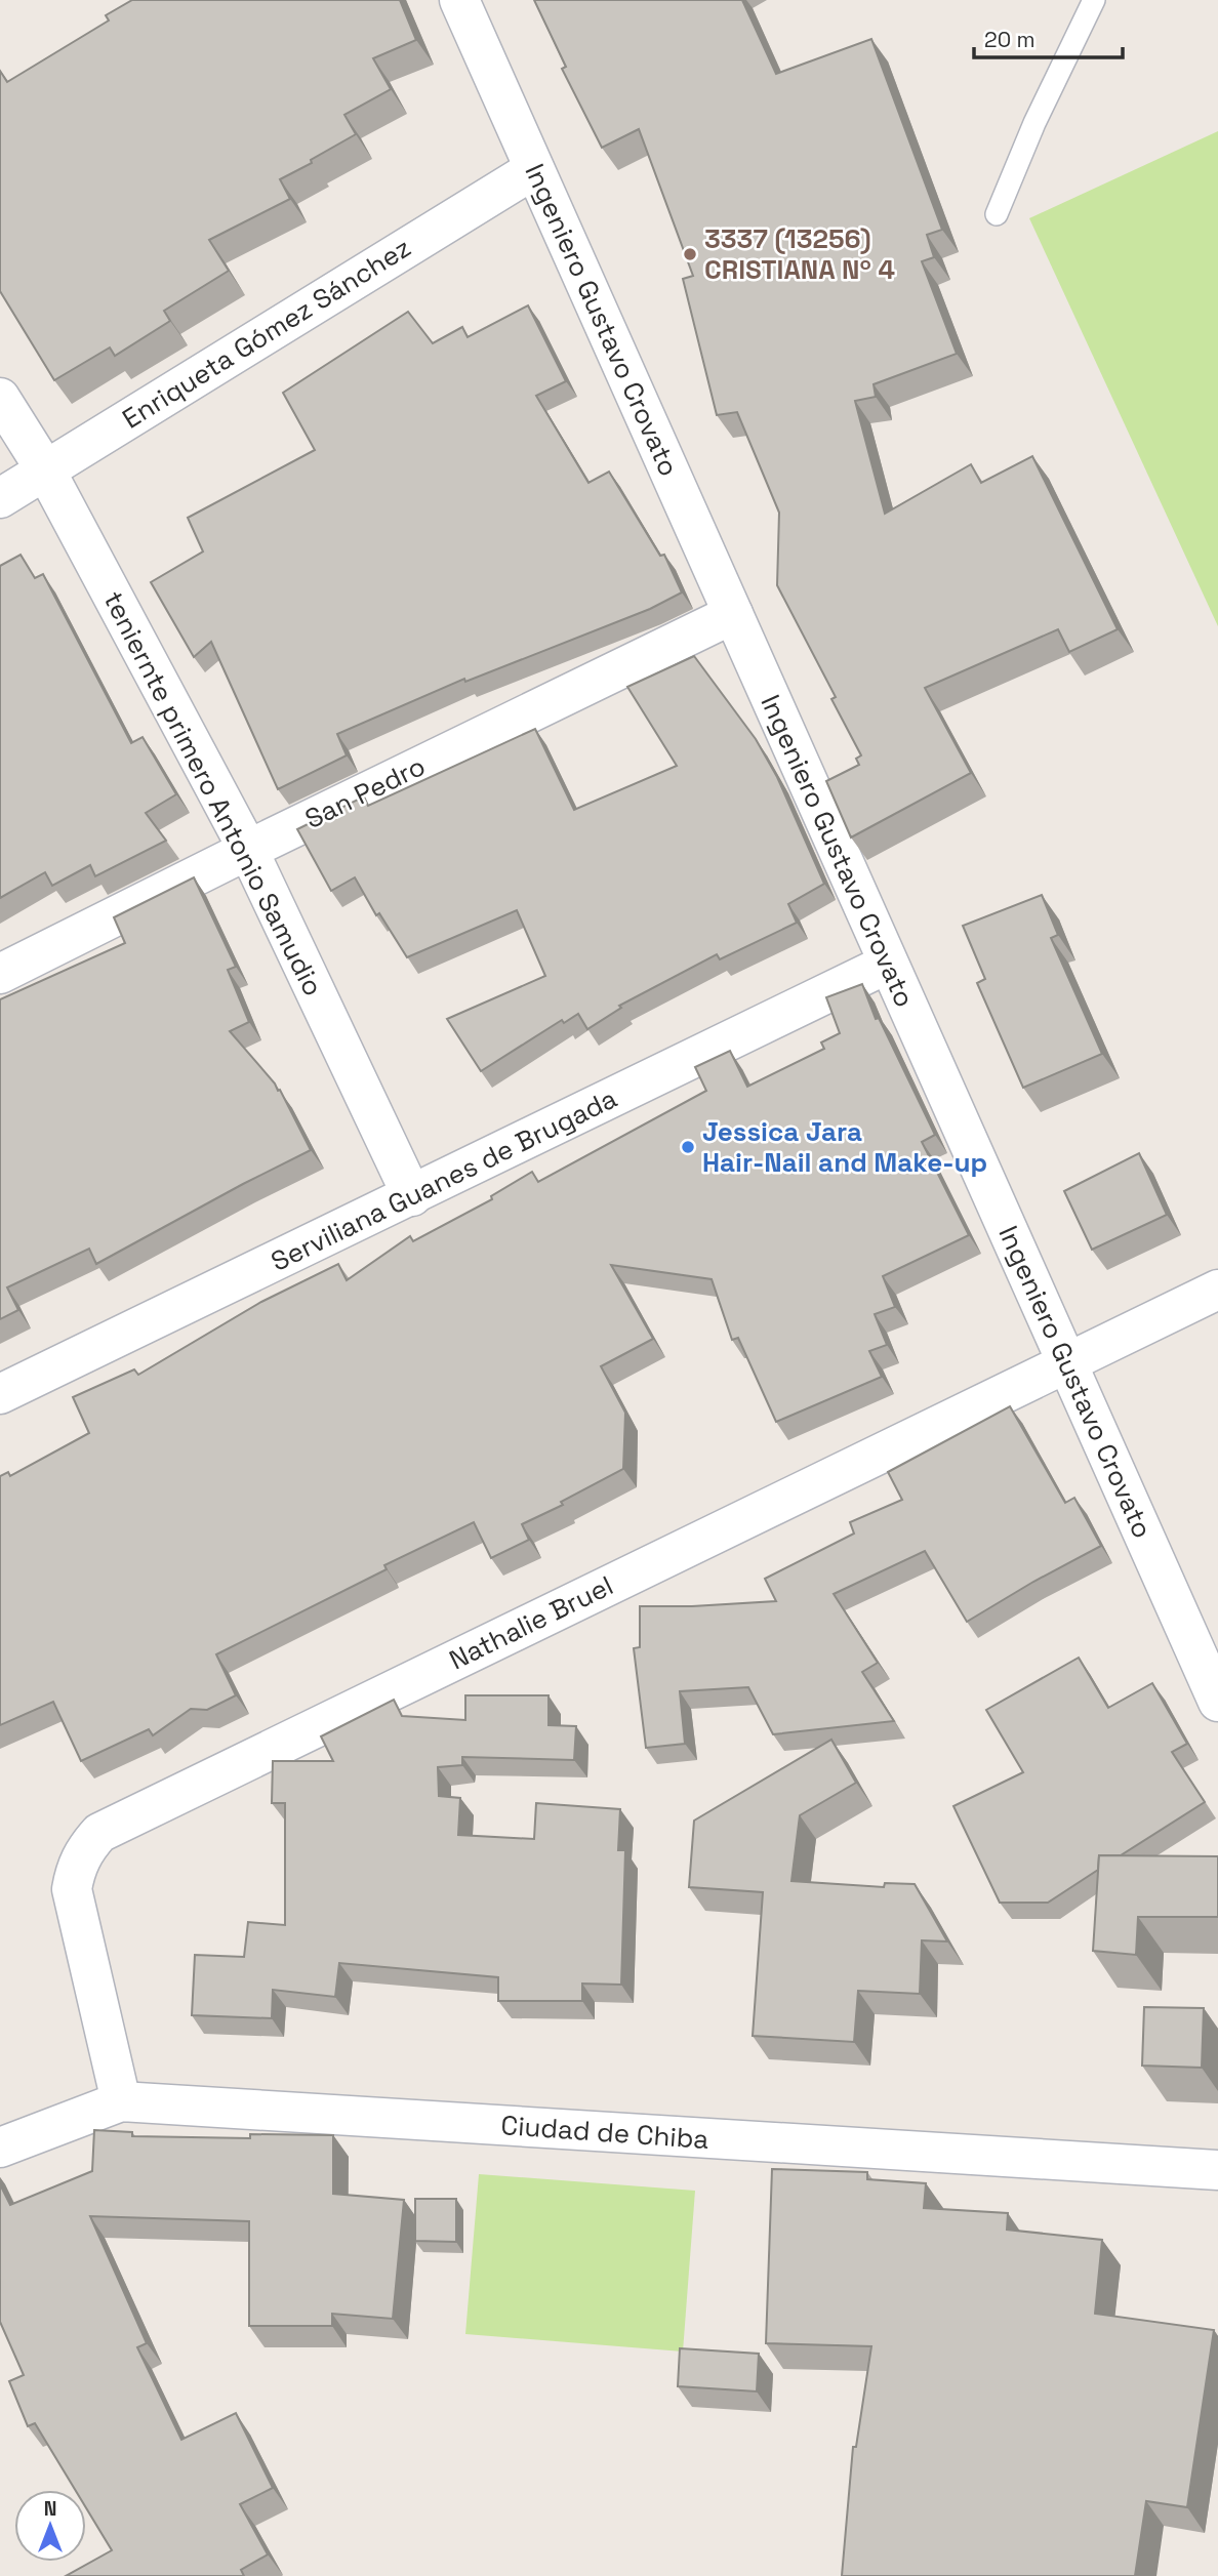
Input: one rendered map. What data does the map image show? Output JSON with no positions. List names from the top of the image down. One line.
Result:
{"streets":{"street":["Ingeniero Gustavo Crovato","Enriqueta Gómez Sánchez","San Pedro","teniernte primero Antonio Samudio","Serviliana Guanes de Brugada","Nathalie Bruel","Ciudad de Chiba"]},"crossings":[["Ingeniero Gustavo Crovato","Enriqueta Gómez Sánchez"],["Ingeniero Gustavo Crovato","San Pedro"],["Ingeniero Gustavo Crovato","Serviliana Guanes de Brugada"],["Ingeniero Gustavo Crovato","Nathalie Bruel"],["Enriqueta Gómez Sánchez","teniernte primero Antonio Samudio"],["San Pedro","teniernte primero Antonio Samudio"],["teniernte primero Antonio Samudio","Serviliana Guanes de Brugada"],["Nathalie Bruel","Ciudad de Chiba"]],"places":["3337 (13256) CRISTIANA Nº 4","Jessica Jara Hair-Nail and Make-up"],"scale_bar":"20 m","north":"top"}
